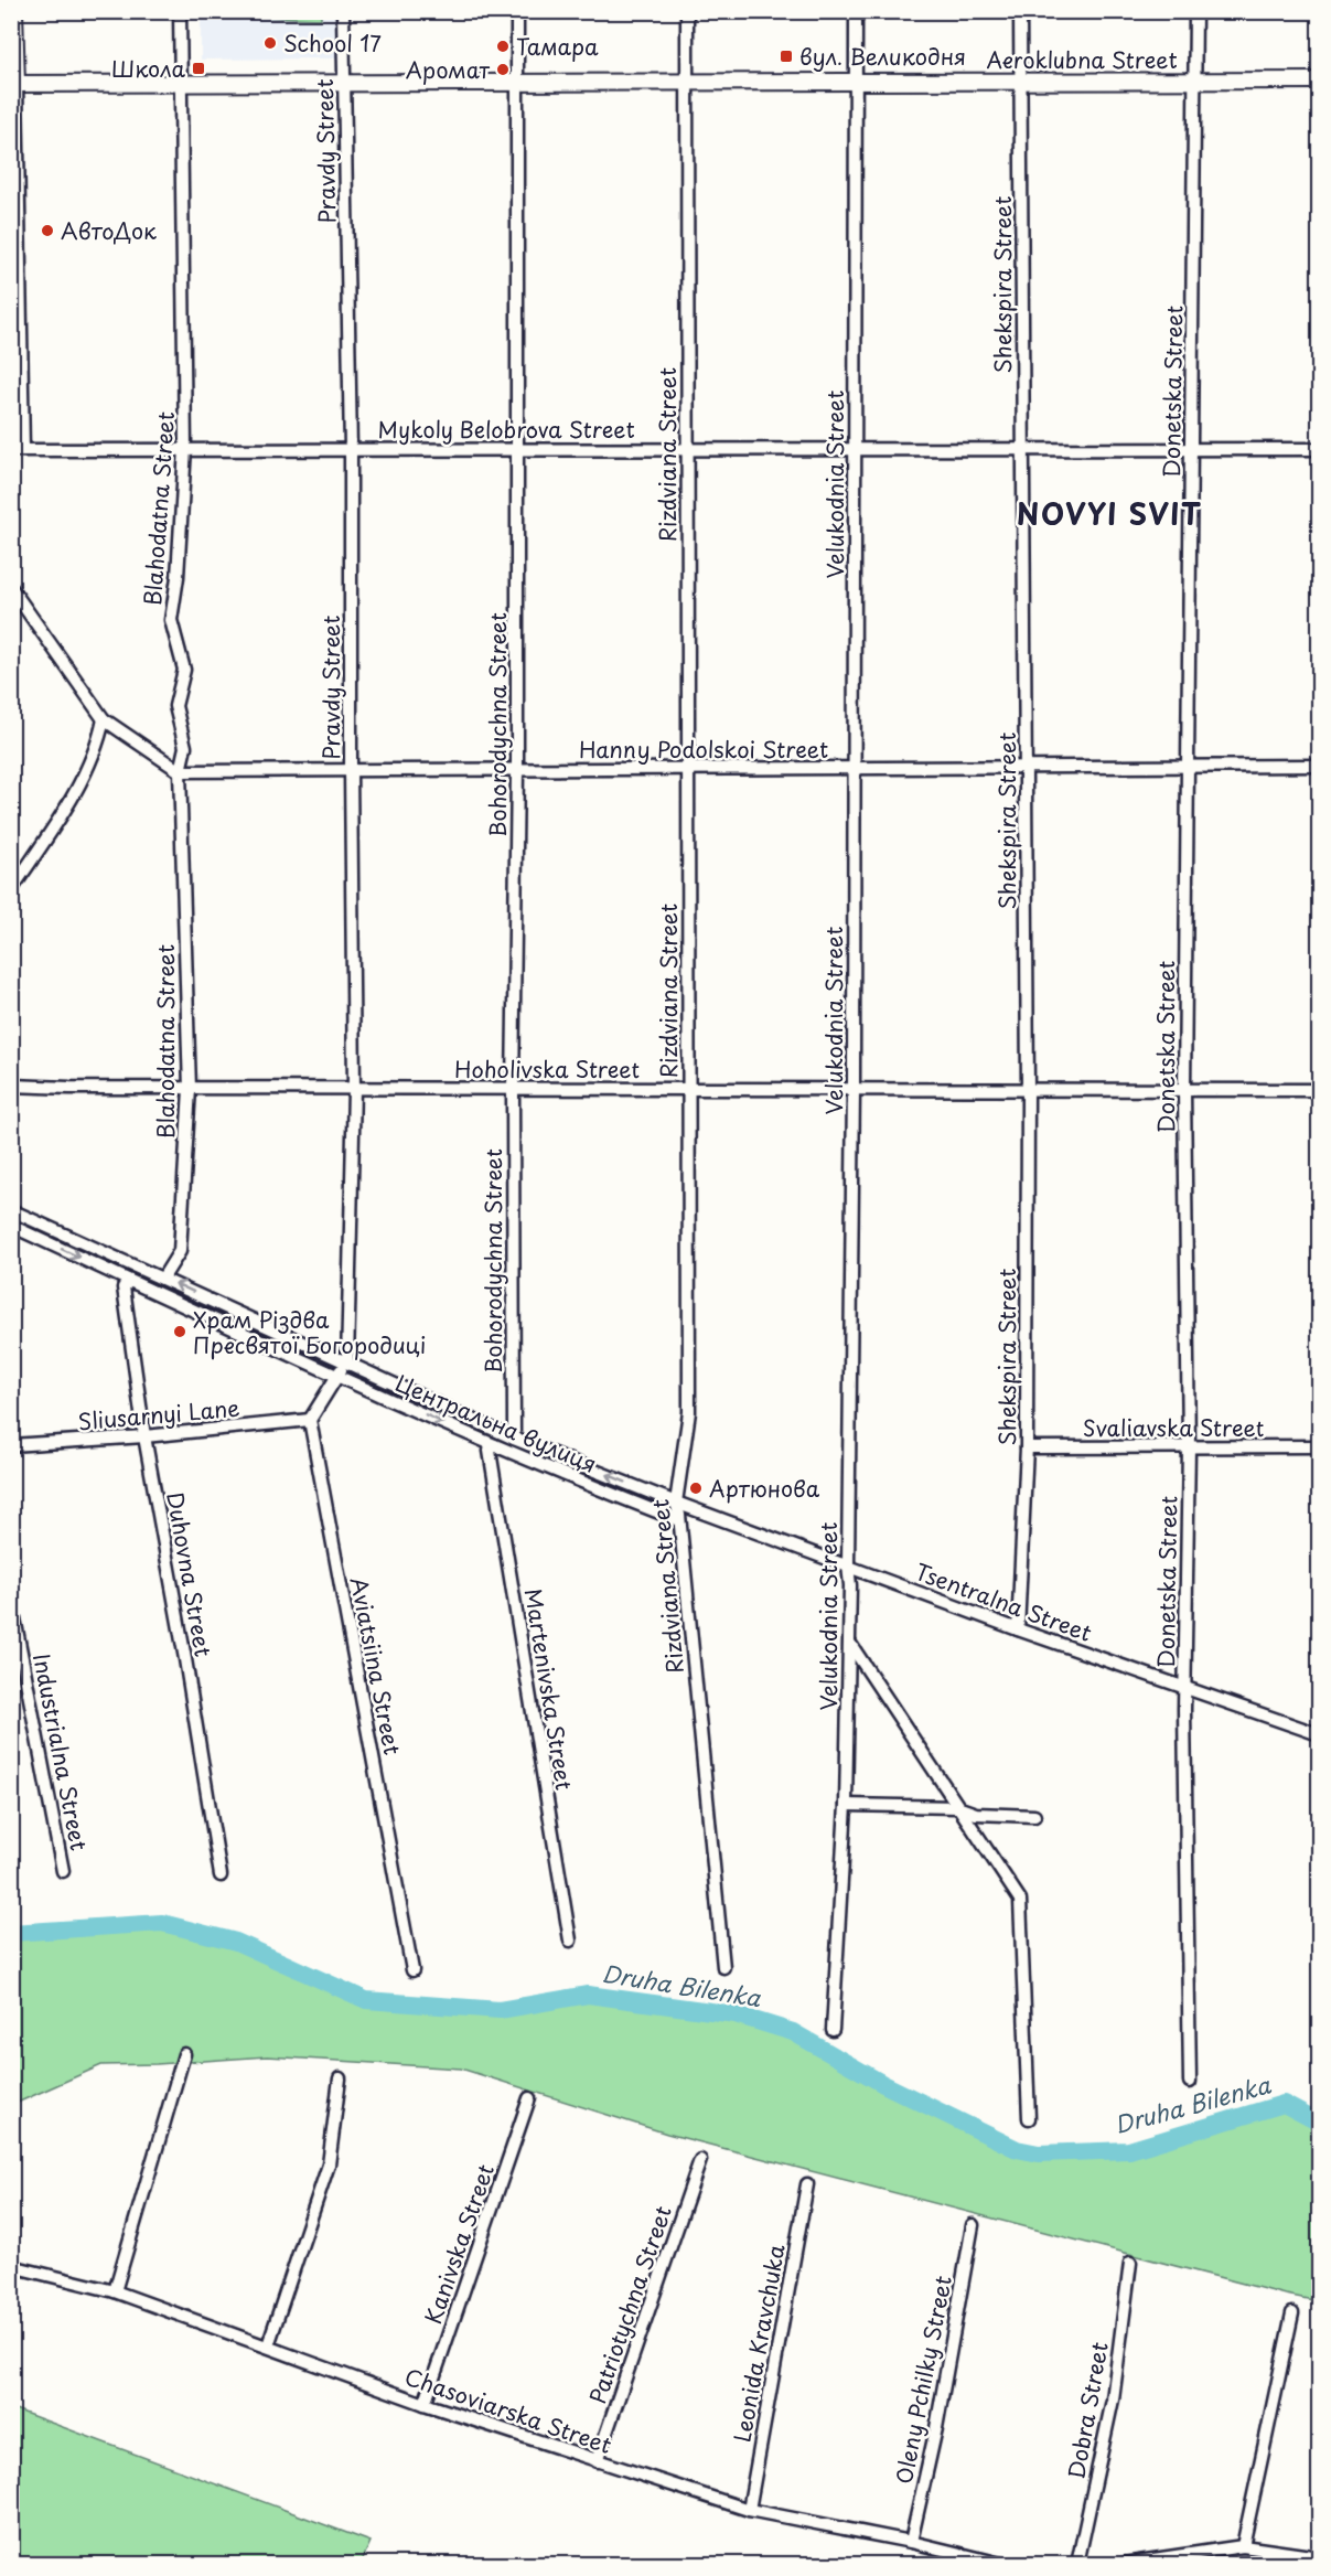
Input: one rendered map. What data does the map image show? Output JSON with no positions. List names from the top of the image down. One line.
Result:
{"streets":{"street":["Aeroklubna Street","Pravdy Street","Shekspira Street","Donetska Street","Mykoly Belobrova Street","Rizdviana Street","Velukodnia Street","Blahodatna Street","Bohorodychna Street","Hanny Podolskoi Street","Hoholivska Street","Sliusarnyi Lane","Центральна вулиця","Svaliavska Street","Duhovna Street","Tsentralna Street","Aviatsiina Street","Martenivska Street","Industrialna Street","Kanivska Street","Patriotychna Street","Leonida Kravchuka","Oleny Pchilky Street","Chasoviarska Street","Dobra Street"]},"crossings":[["Aeroklubna Street","Pravdy Street"],["Aeroklubna Street","Shekspira Street"],["Aeroklubna Street","Donetska Street"],["Aeroklubna Street","Rizdviana Street"],["Aeroklubna Street","Velukodnia Street"],["Aeroklubna Street","Blahodatna Street"],["Aeroklubna Street","Bohorodychna Street"],["Pravdy Street","Mykoly Belobrova Street"],["Pravdy Street","Hanny Podolskoi Street"],["Pravdy Street","Hoholivska Street"],["Pravdy Street","Центральна вулиця"],["Shekspira Street","Mykoly Belobrova Street"],["Shekspira Street","Hanny Podolskoi Street"],["Shekspira Street","Hoholivska Street"],["Shekspira Street","Svaliavska Street"],["Shekspira Street","Tsentralna Street"],["Donetska Street","Mykoly Belobrova Street"],["Donetska Street","Hanny Podolskoi Street"],["Donetska Street","Hoholivska Street"],["Donetska Street","Svaliavska Street"],["Donetska Street","Tsentralna Street"],["Mykoly Belobrova Street","Rizdviana Street"],["Mykoly Belobrova Street","Velukodnia Street"],["Mykoly Belobrova Street","Blahodatna Street"],["Mykoly Belobrova Street","Bohorodychna Street"],["Rizdviana Street","Hanny Podolskoi Street"],["Rizdviana Street","Hoholivska Street"],["Rizdviana Street","Центральна вулиця"],["Rizdviana Street","Tsentralna Street"],["Velukodnia Street","Hanny Podolskoi Street"],["Velukodnia Street","Hoholivska Street"],["Velukodnia Street","Tsentralna Street"],["Blahodatna Street","Hanny Podolskoi Street"],["Blahodatna Street","Hoholivska Street"],["Blahodatna Street","Центральна вулиця"],["Bohorodychna Street","Hanny Podolskoi Street"],["Bohorodychna Street","Hoholivska Street"],["Bohorodychna Street","Центральна вулиця"],["Sliusarnyi Lane","Duhovna Street"],["Sliusarnyi Lane","Aviatsiina Street"],["Центральна вулиця","Duhovna Street"],["Центральна вулиця","Tsentralna Street"],["Центральна вулиця","Martenivska Street"],["Kanivska Street","Chasoviarska Street"],["Patriotychna Street","Chasoviarska Street"],["Leonida Kravchuka","Chasoviarska Street"],["Oleny Pchilky Street","Chasoviarska Street"]],"districts":["NOVYI SVIT"],"water":["Druha Bilenka"],"places":{"other":["School 17","Тамара","Аромат","АвтоДок","Храм Різдва Пресвятої Богородиці","Артюнова"],"transit":["вул. Великодня","Школа"]}}
